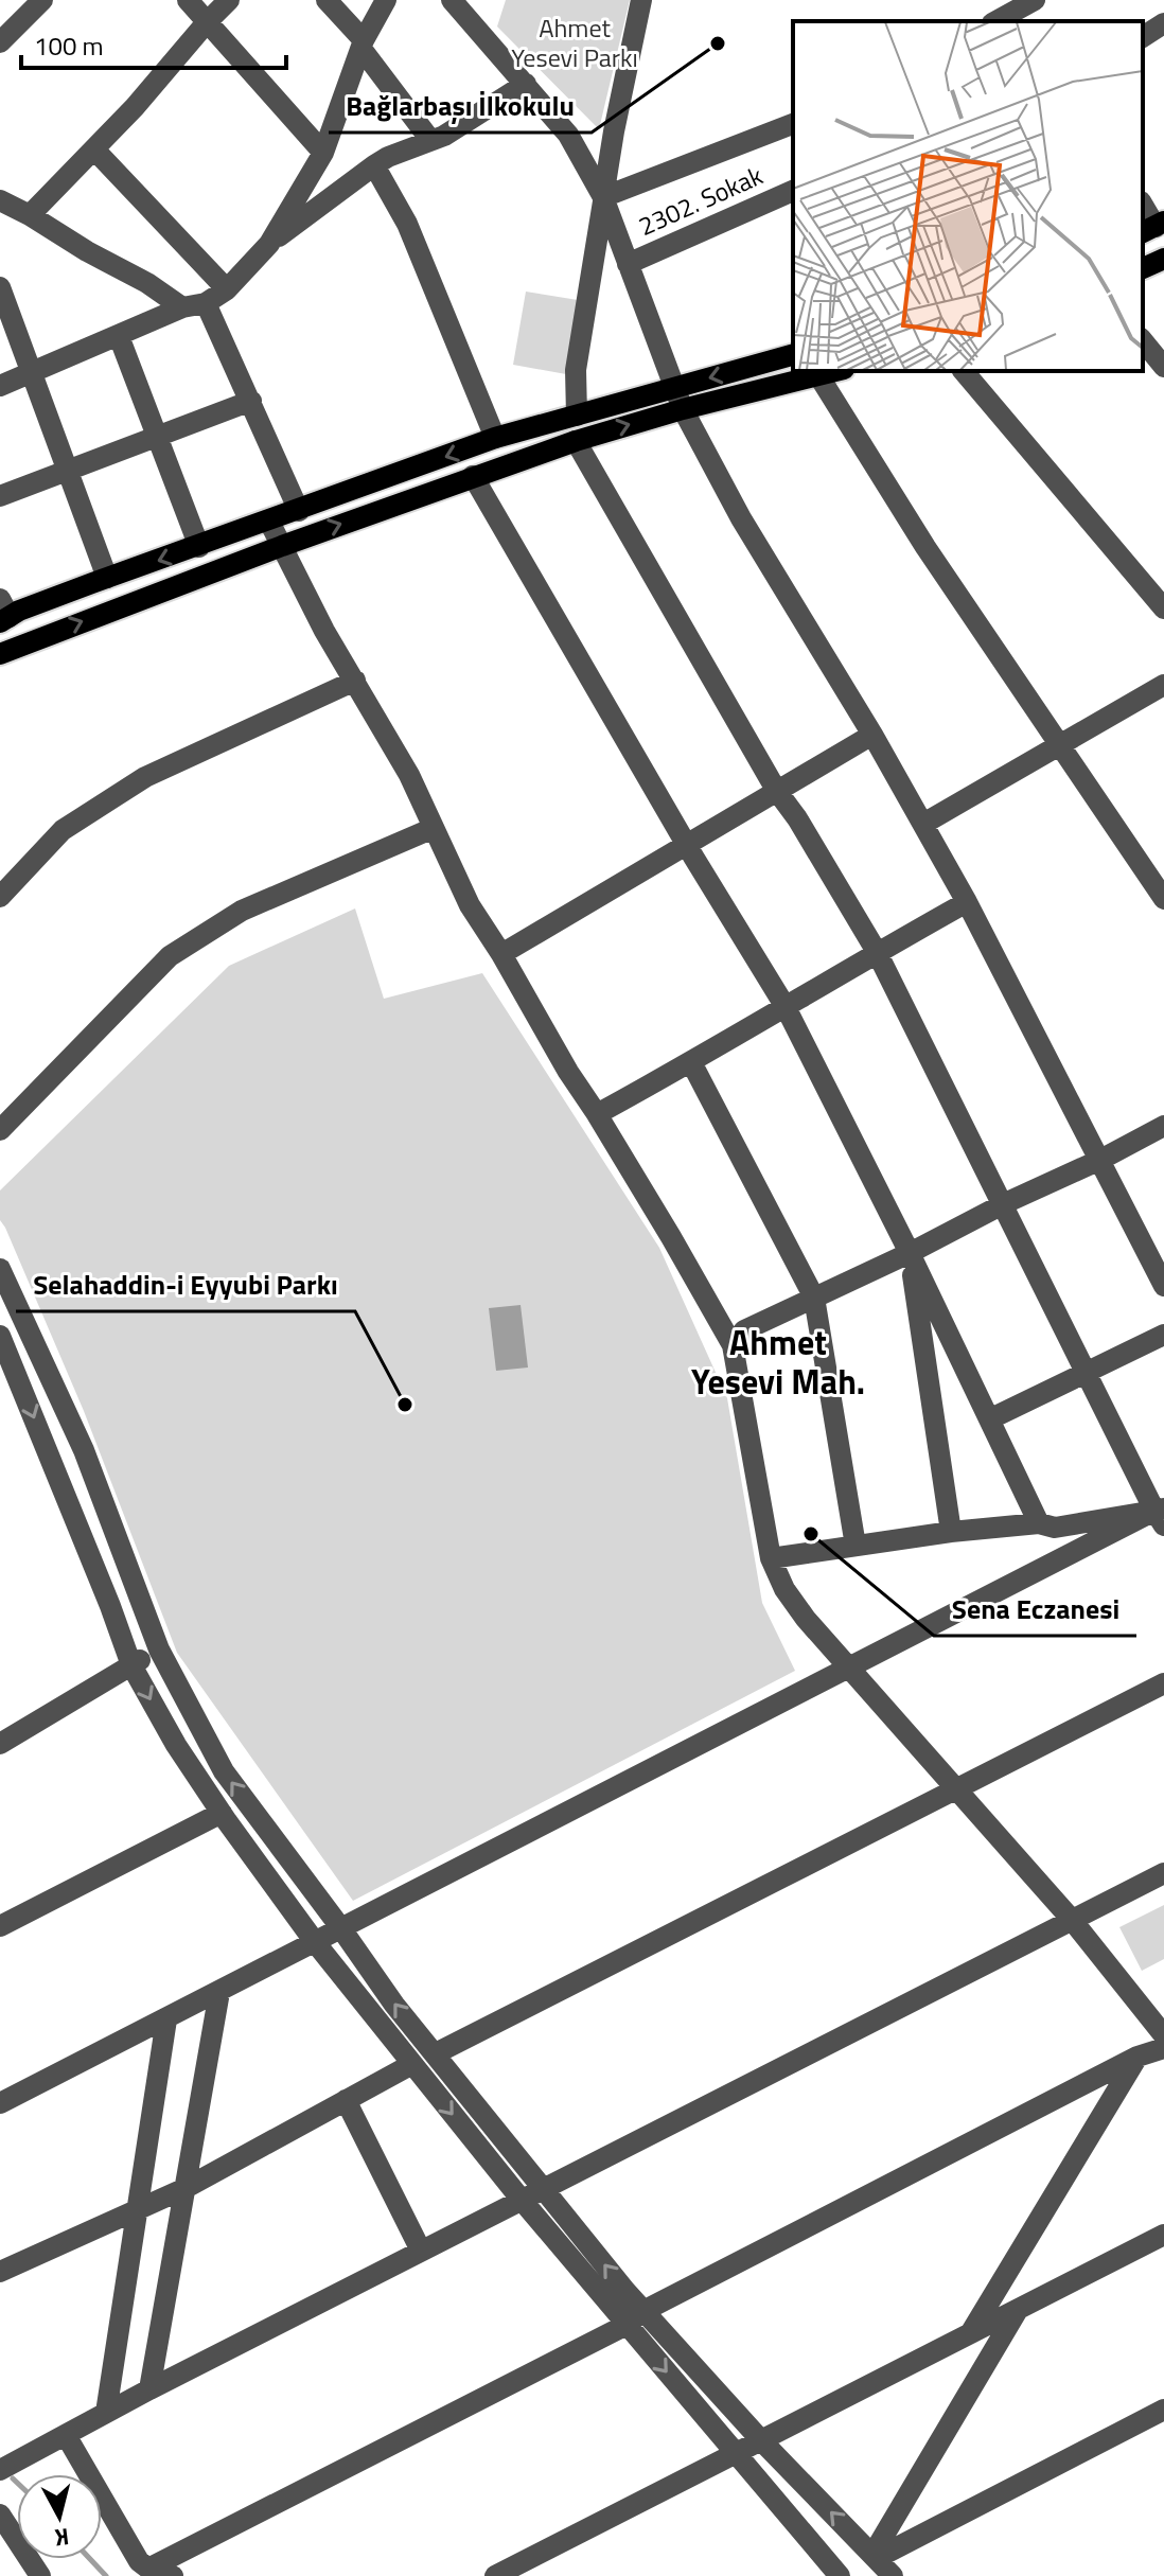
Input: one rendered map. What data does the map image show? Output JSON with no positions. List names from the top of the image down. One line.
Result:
{"streets":{"street":["2302. Sokak"]},"districts":["Ahmet Yesevi Mah."],"parks":["Ahmet Yesevi Parkı"],"places":["Bağlarbaşı İlkokulu","Selahaddin-i Eyyubi Parkı","Sena Eczanesi"],"scale_bar":"100 m","north":"bottom"}
